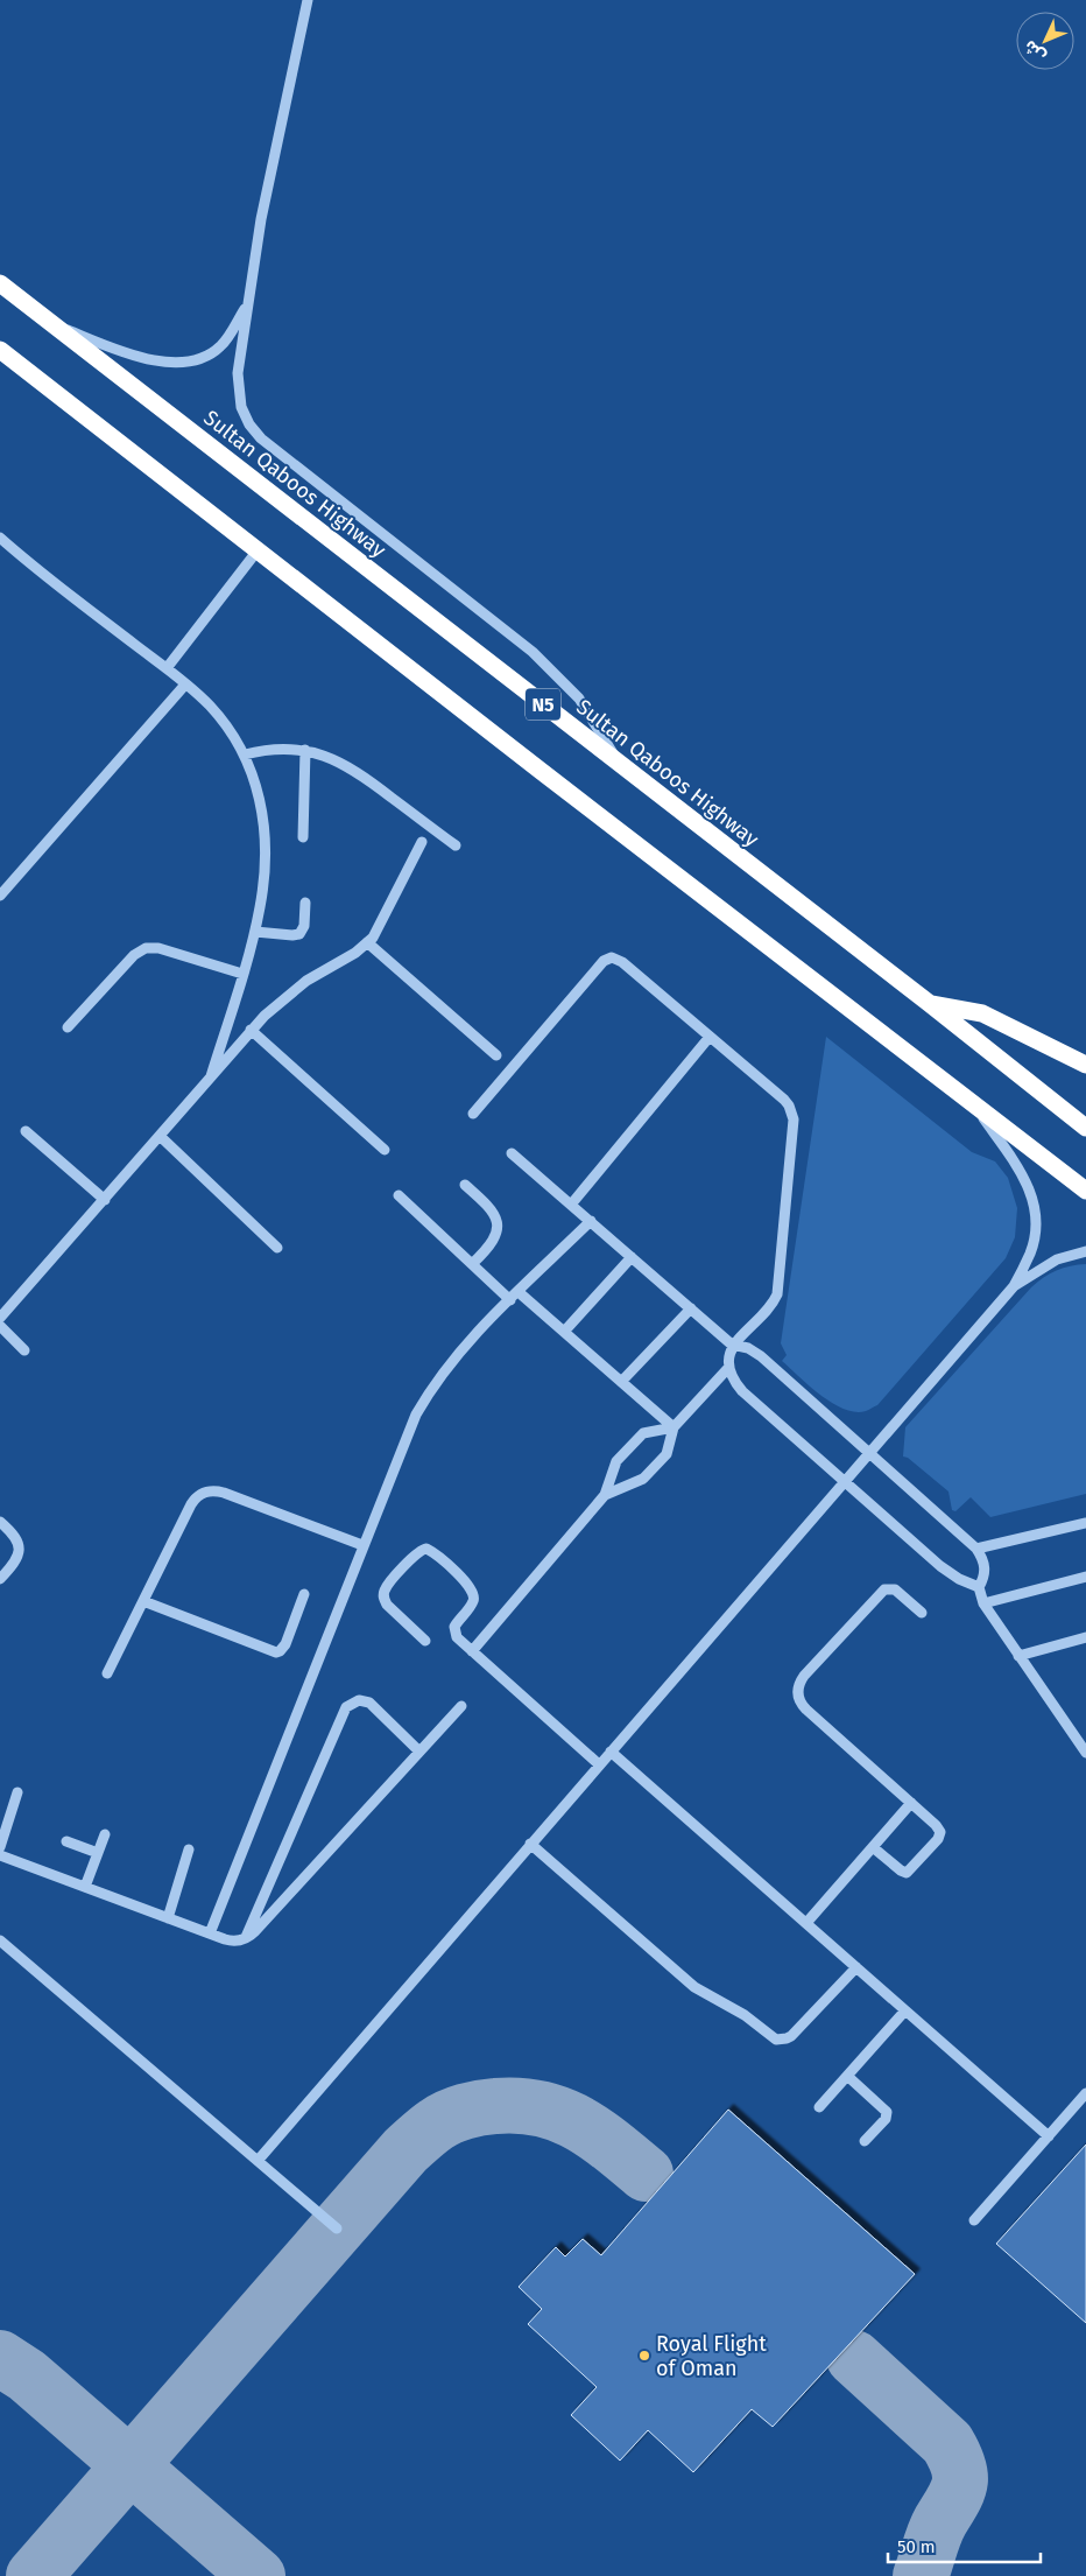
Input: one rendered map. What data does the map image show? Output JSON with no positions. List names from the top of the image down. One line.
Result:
{"streets":{"highway":["Sultan Qaboos Highway","N5"]},"places":["Royal Flight of Oman"],"scale_bar":"50 m","north":"bottom left"}
